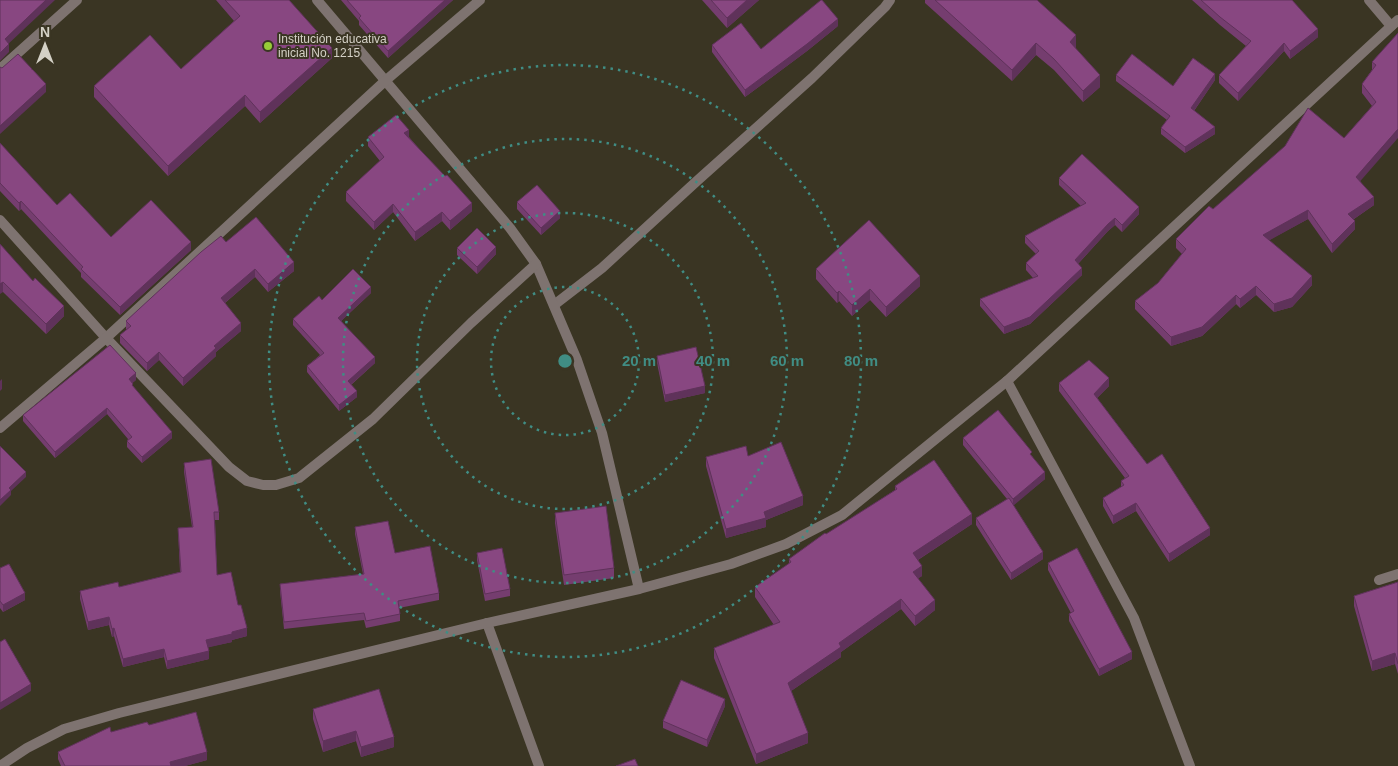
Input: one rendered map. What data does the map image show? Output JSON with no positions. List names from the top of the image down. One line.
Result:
{"places":["Institución educativa inicial No. 1215"],"north":"top","rings":["20 m","40 m","60 m","80 m"]}
